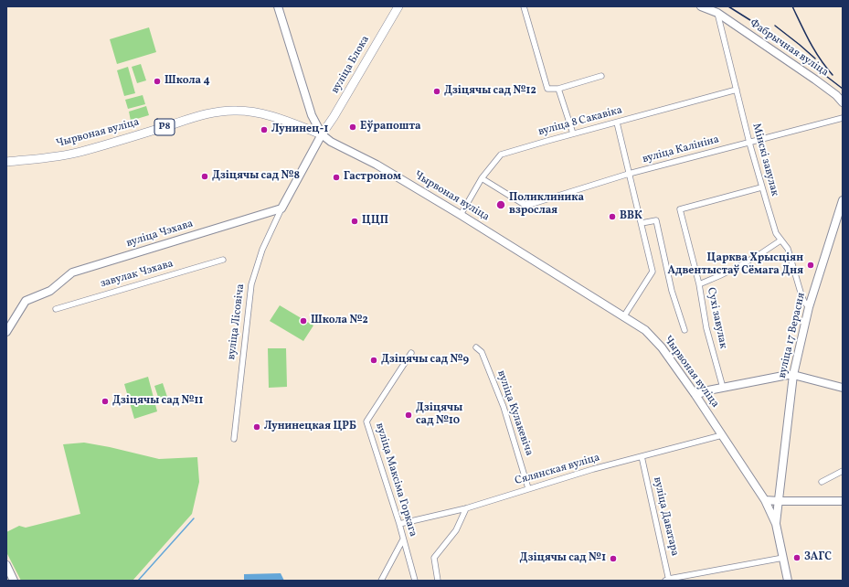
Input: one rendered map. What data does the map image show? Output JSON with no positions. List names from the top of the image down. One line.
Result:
{"streets":{"main road":["вуліца Блока","Р8","Чырвоная вуліца"],"street":["Фабрычная вуліца","вуліца 8 Сакавіка","вуліца Калініна","Мінскі завулак","вуліца Чэхава","завулак Чэхава","Сухі завулак","вуліца Лісовіча","вуліца 17 Верасня","вуліца Кулакевіча","Сялянская вуліца","вуліца Максіма Горкага","вуліца Даватара"]},"crossings":[["Фабрычная вуліца","Мінскі завулак"],["вуліца Блока","Чырвоная вуліца"],["вуліца Блока","вуліца Лісовіча"],["вуліца 8 Сакавіка","Чырвоная вуліца"],["вуліца 8 Сакавіка","вуліца Калініна"],["вуліца 8 Сакавіка","Мінскі завулак"],["Чырвоная вуліца","вуліца Лісовіча"],["Чырвоная вуліца","вуліца 17 Верасня"],["Чырвоная вуліца","Сялянская вуліца"],["вуліца Калініна","Мінскі завулак"],["Мінскі завулак","Сухі завулак"],["Мінскі завулак","вуліца 17 Верасня"],["вуліца Чэхава","вуліца Лісовіча"],["вуліца Кулакевіча","Сялянская вуліца"],["Сялянская вуліца","вуліца Максіма Горкага"],["Сялянская вуліца","вуліца Даватара"]],"places":["Школа 4","Дзіцячы сад №12","Еўрапошта","Лунинец-1","Дзіцячы сад №8","Гастроном","Поликлиника взрослая","ВВК","ЦЦП","Царква Хрысціян Адвентыстаў Сёмага Дня","Школа №2","Дзіцячы сад №9","Дзіцячы сад №11","Дзіцячы сад №10","Лунинецкая ЦРБ","ЗАГС","Дзіцячы сад №1"]}
